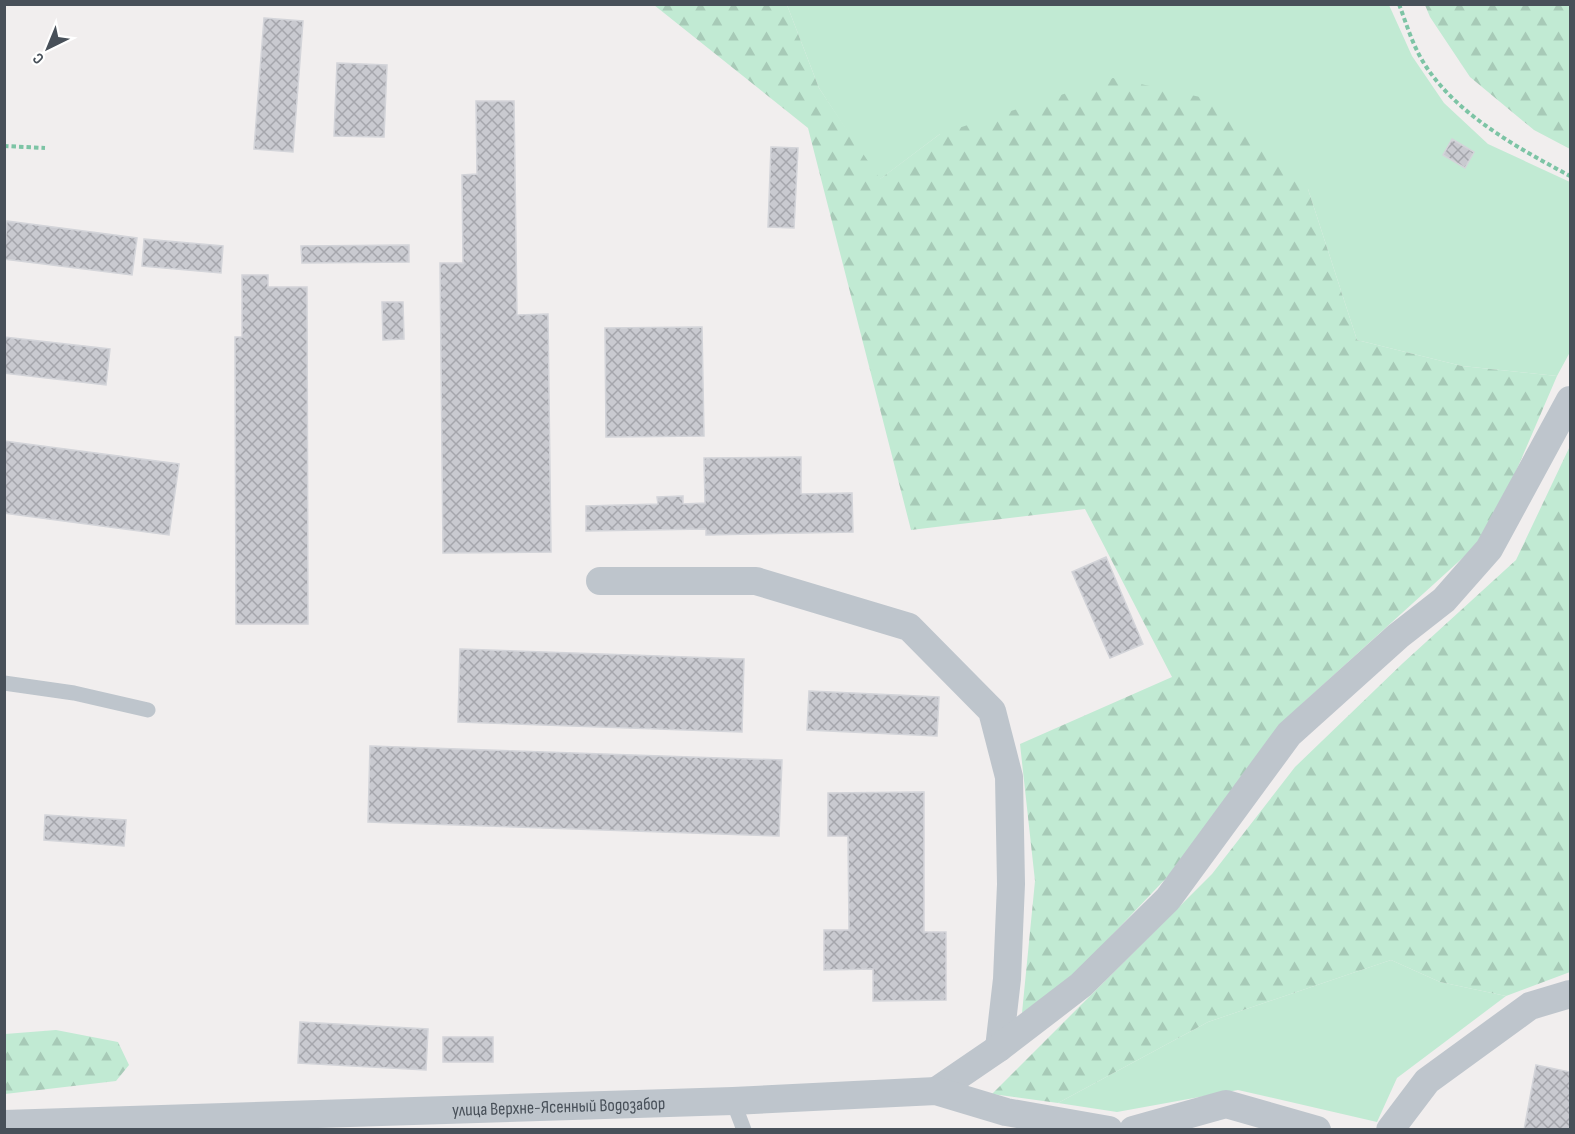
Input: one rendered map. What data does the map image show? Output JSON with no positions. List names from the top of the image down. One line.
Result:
{"streets":{"street":["улица Верхне-Ясенный Водозабор"]},"north":"bottom left"}
